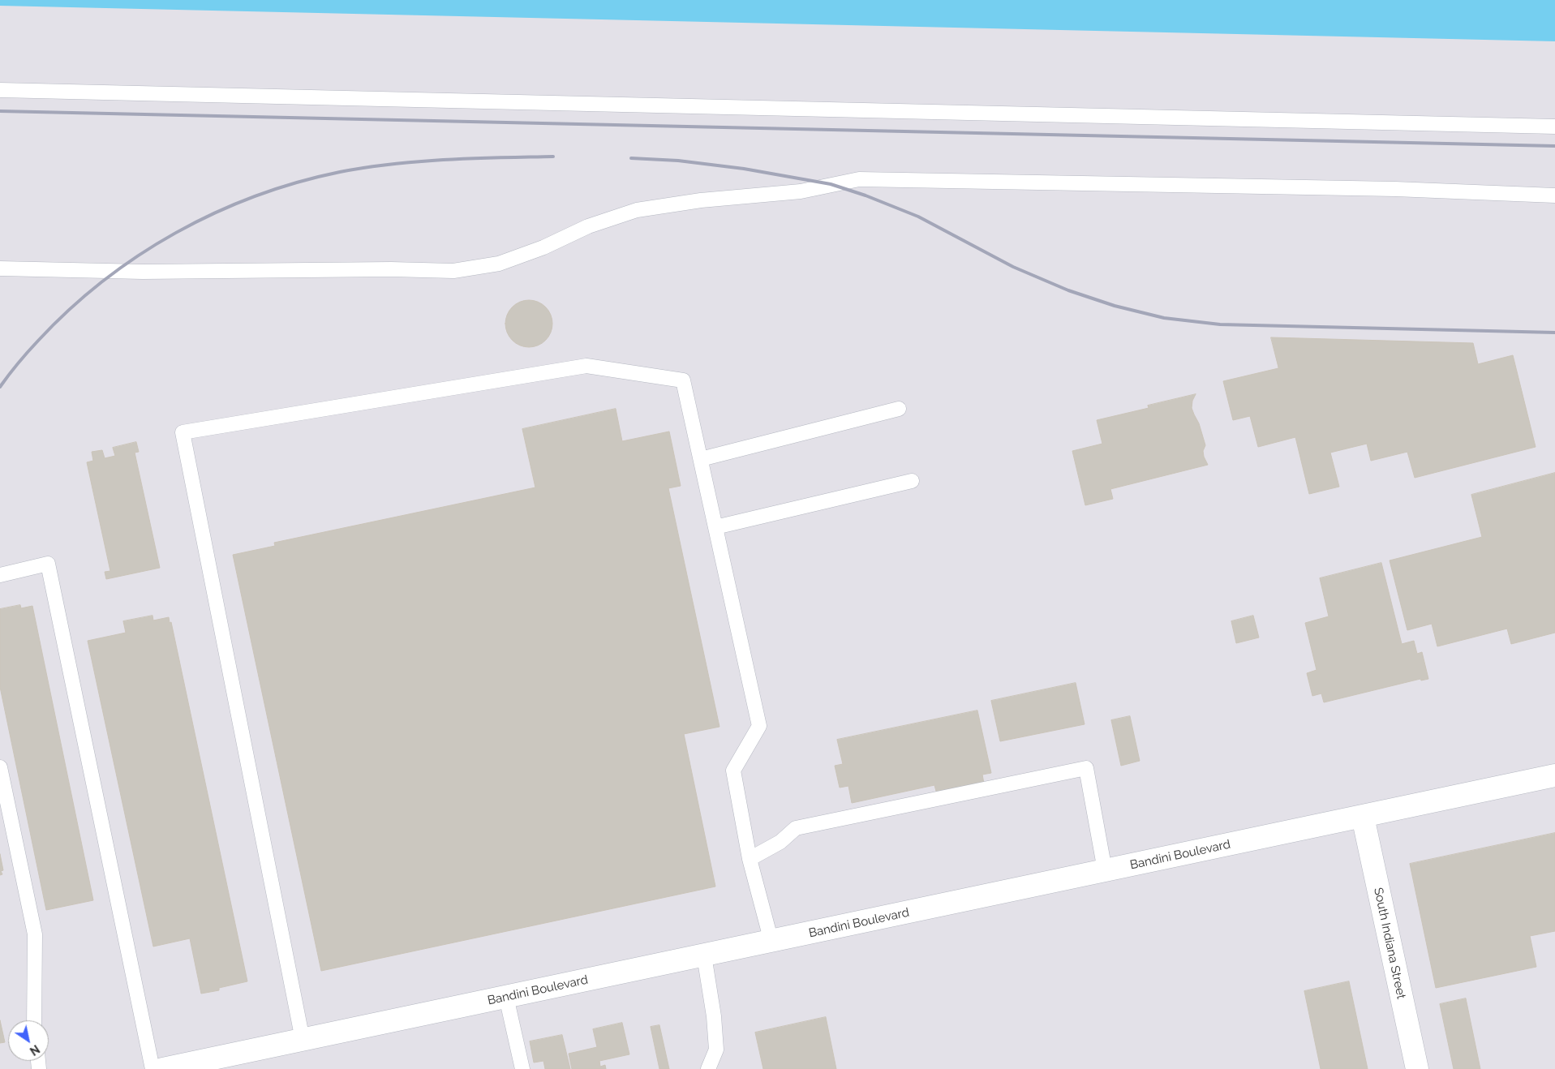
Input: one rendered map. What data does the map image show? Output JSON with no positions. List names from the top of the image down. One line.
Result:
{"streets":{"main road":["Bandini Boulevard","South Indiana Street"]},"crossings":[["Bandini Boulevard","South Indiana Street"]],"north":"bottom right"}
